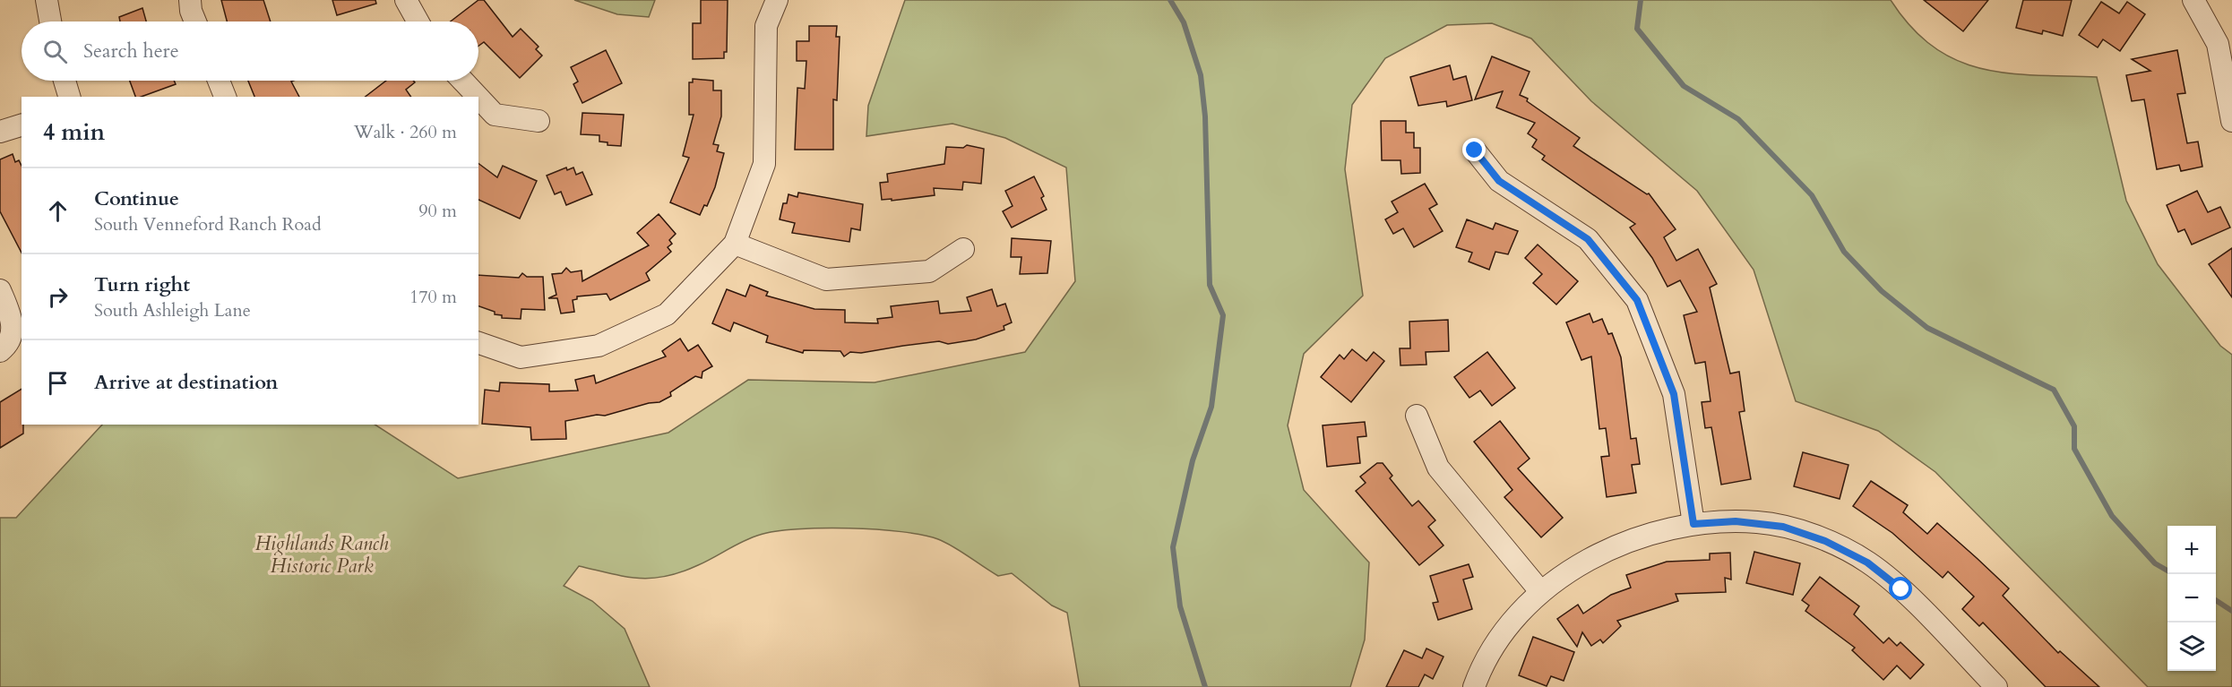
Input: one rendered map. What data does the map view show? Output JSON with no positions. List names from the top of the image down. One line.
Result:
{"parks":["Highlands Ranch Historic Park"],"page":{"search":"Search here","heading":["4 min","Walk · 260 m"],"list":[["Continue","South Venneford Ranch Road","90 m"],["Turn right","South Ashleigh Lane","170 m"],"Arrive at destination"],"map_buttons":["+","−"]}}
